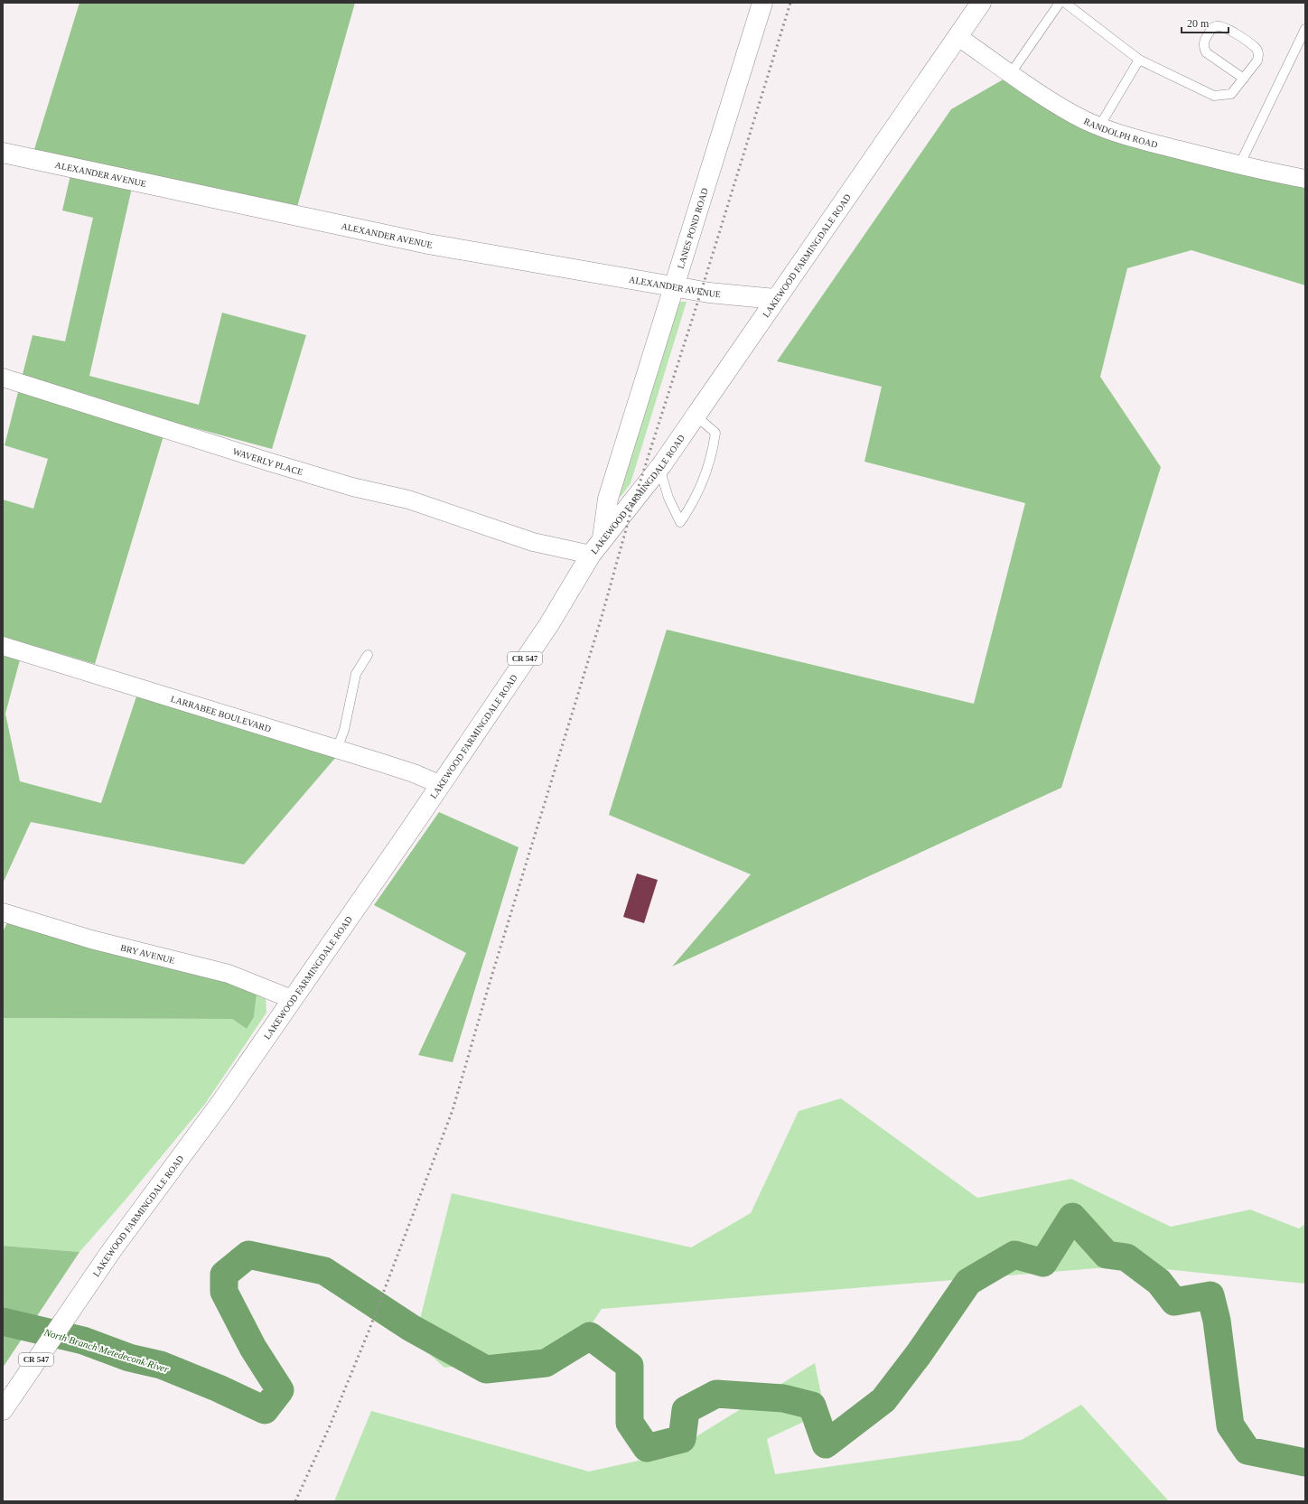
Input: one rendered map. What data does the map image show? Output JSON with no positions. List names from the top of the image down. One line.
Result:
{"streets":{"main road":["ALEXANDER AVENUE","LANES POND ROAD","LAKEWOOD FARMINGDALE ROAD","CR 547"],"street":["RANDOLPH ROAD","WAVERLY PLACE","LARRABEE BOULEVARD","BRY AVENUE"]},"crossings":[["RANDOLPH ROAD","LAKEWOOD FARMINGDALE ROAD"],["ALEXANDER AVENUE","LANES POND ROAD"],["ALEXANDER AVENUE","LAKEWOOD FARMINGDALE ROAD"],["LANES POND ROAD","LAKEWOOD FARMINGDALE ROAD"],["LAKEWOOD FARMINGDALE ROAD","WAVERLY PLACE"],["LAKEWOOD FARMINGDALE ROAD","LARRABEE BOULEVARD"],["LAKEWOOD FARMINGDALE ROAD","BRY AVENUE"]],"water":["North Branch Metedeconk River"],"scale_bar":"20 m"}
